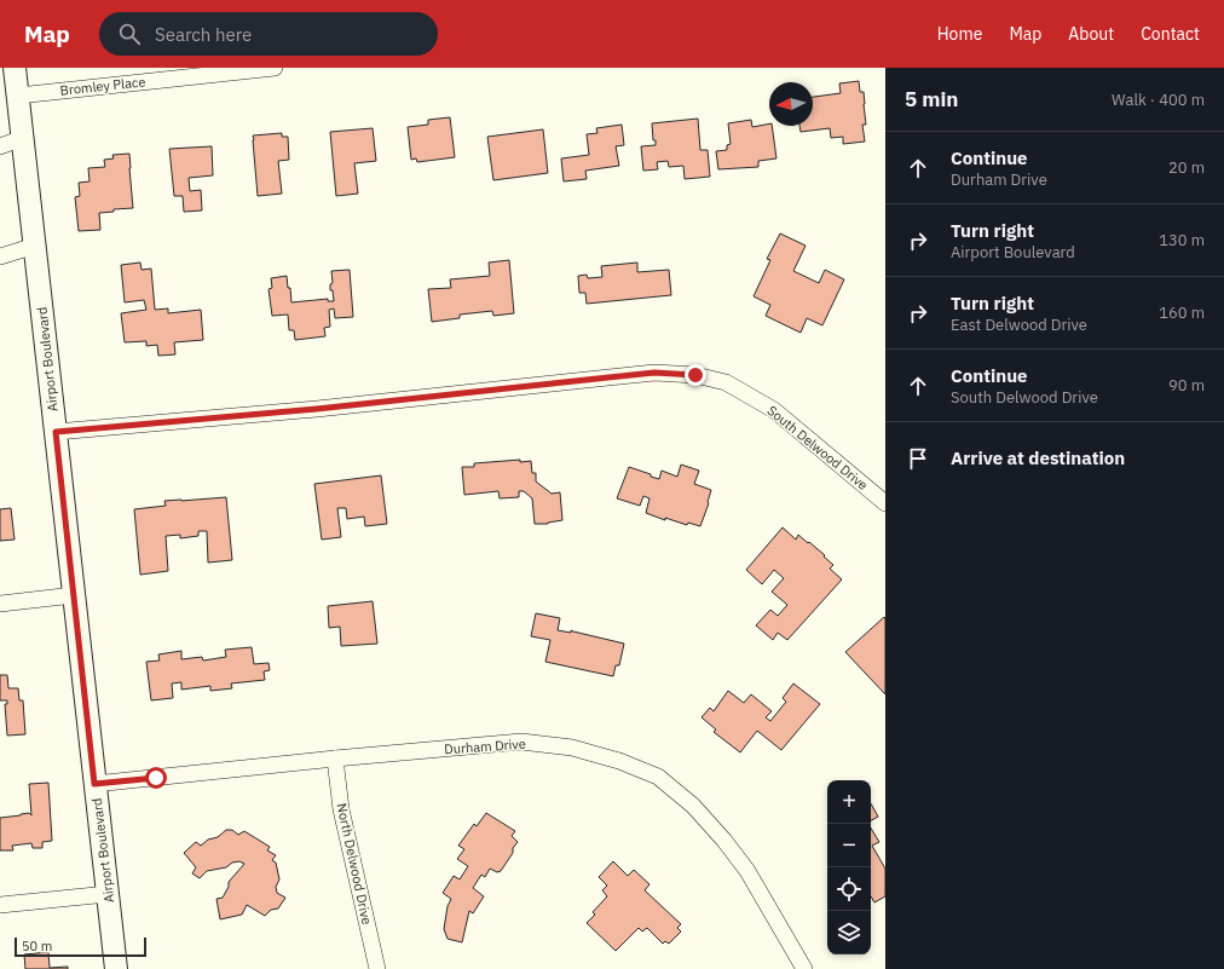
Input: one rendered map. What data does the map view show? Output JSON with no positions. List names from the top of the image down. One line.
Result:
{"streets":{"main road":["Airport Boulevard"],"street":["Bromley Place","South Delwood Drive","Durham Drive","North Delwood Drive"]},"crossings":[["Bromley Place","Airport Boulevard"],["Airport Boulevard","South Delwood Drive"],["Airport Boulevard","Durham Drive"],["Durham Drive","North Delwood Drive"]],"scale_bar":"50 m","north":"left","page":{"header":"Map","search":"Search here","nav":["Home","Map","About","Contact"],"heading":["5 min","Walk · 400 m"],"list":[["Continue","Durham Drive","20 m"],["Turn right","Airport Boulevard","130 m"],["Turn right","East Delwood Drive","160 m"],["Continue","South Delwood Drive","90 m"],"Arrive at destination"],"map_buttons":["+","−"],"scale":"50 m"}}
